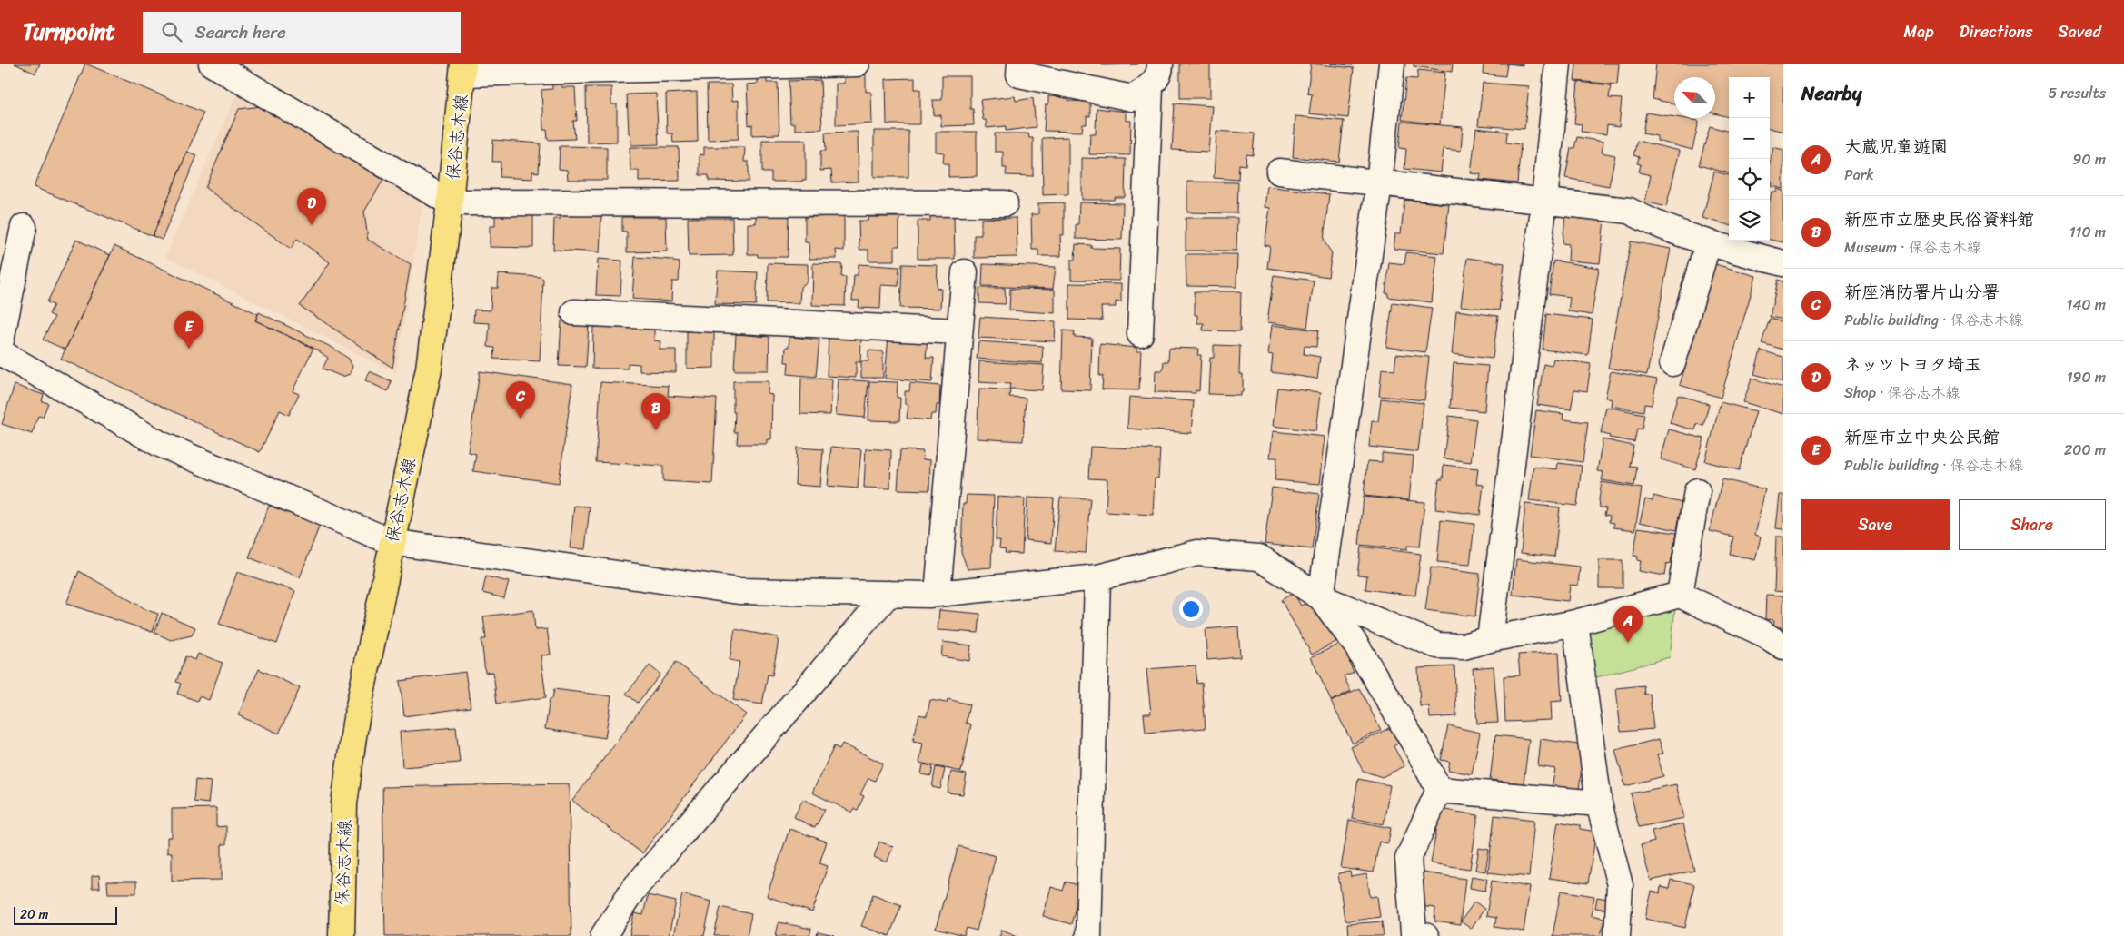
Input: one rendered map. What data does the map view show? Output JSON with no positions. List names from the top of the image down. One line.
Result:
{"streets":{"main road":["保谷志木線"]},"scale_bar":"20 m","north":"top left","page":{"header":"Turnpoint","search":"Search here","nav":["Map","Directions","Saved"],"heading":["Nearby","5 results"],"map_buttons":["+","−"],"list":[{"mark":"A","name":"大蔵児童遊園","note":"Park","value":"90 m"},{"mark":"B","name":"新座市立歴史民俗資料館","note":"Museum · 保谷志木線","value":"110 m"},{"mark":"C","name":"新座消防署片山分署","note":"Public building · 保谷志木線","value":"140 m"},{"mark":"D","name":"ネッツトヨタ埼玉","note":"Shop · 保谷志木線","value":"190 m"},{"mark":"E","name":"新座市立中央公民館","note":"Public building · 保谷志木線","value":"200 m"}],"pins":["D","E","C","B","A"],"buttons":["Save","Share"],"scale":"20 m"}}
